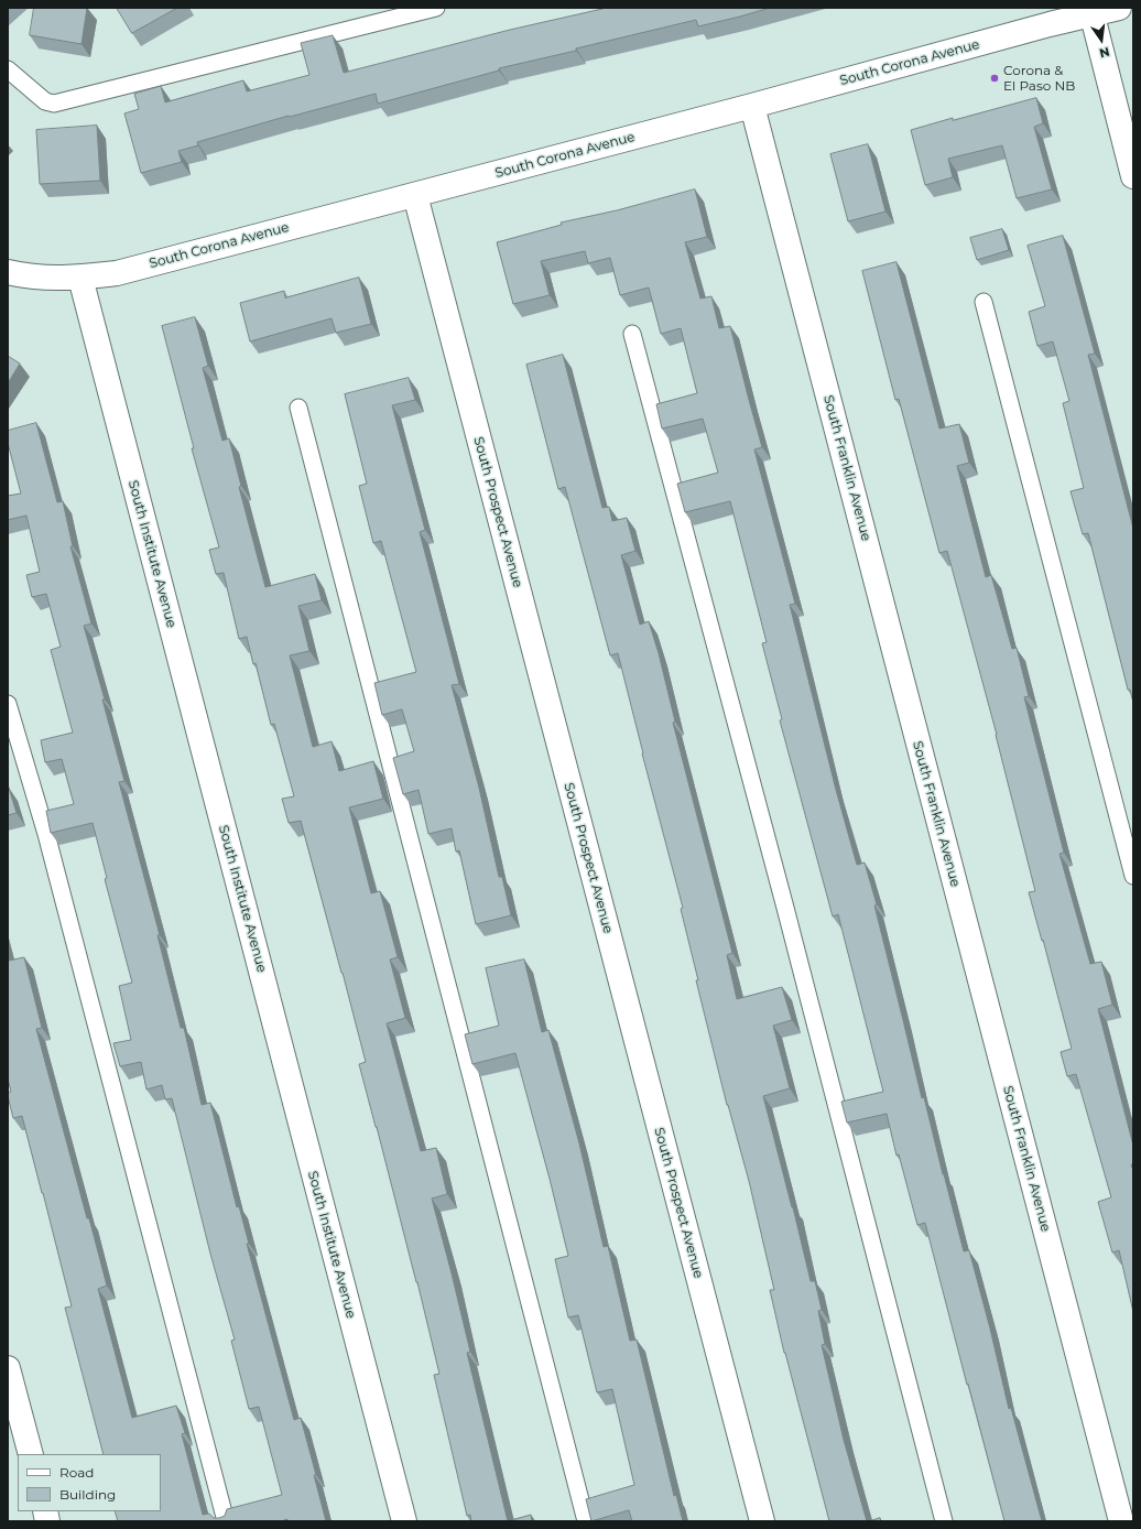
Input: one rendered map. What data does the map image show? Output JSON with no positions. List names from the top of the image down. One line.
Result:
{"streets":{"street":["South Corona Avenue","South Franklin Avenue","South Prospect Avenue","South Institute Avenue"]},"crossings":[["South Corona Avenue","South Franklin Avenue"],["South Corona Avenue","South Prospect Avenue"],["South Corona Avenue","South Institute Avenue"]],"places":["Corona & El Paso NB"],"legend":["Road","Building"],"north":"bottom"}
